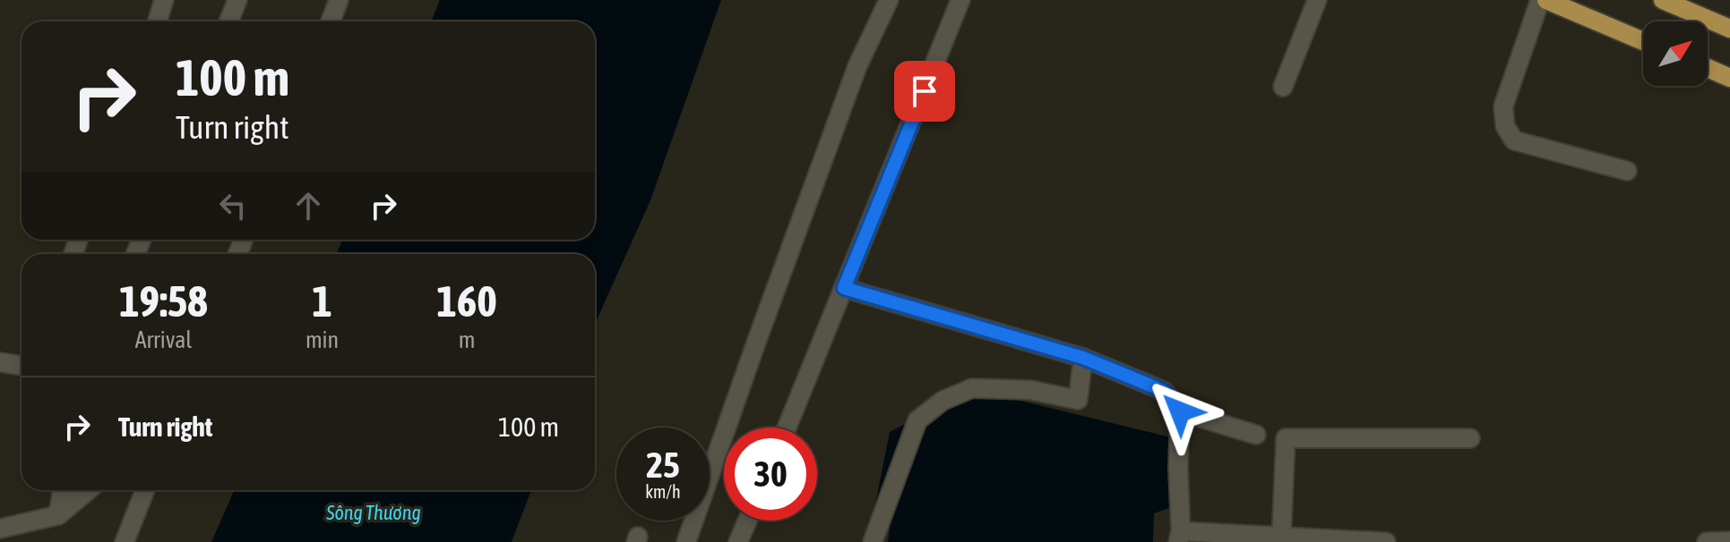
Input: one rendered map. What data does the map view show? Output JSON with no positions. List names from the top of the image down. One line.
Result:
{"water":["Sông Thương"],"north":"top right","page":{"turn":["100 m","Turn right"],"eta":["19:58","Arrival","1","min","160","m"],"list":[{"name":"Turn right","value":"100 m"}],"speed":"25 km/h","limit":"30"}}
